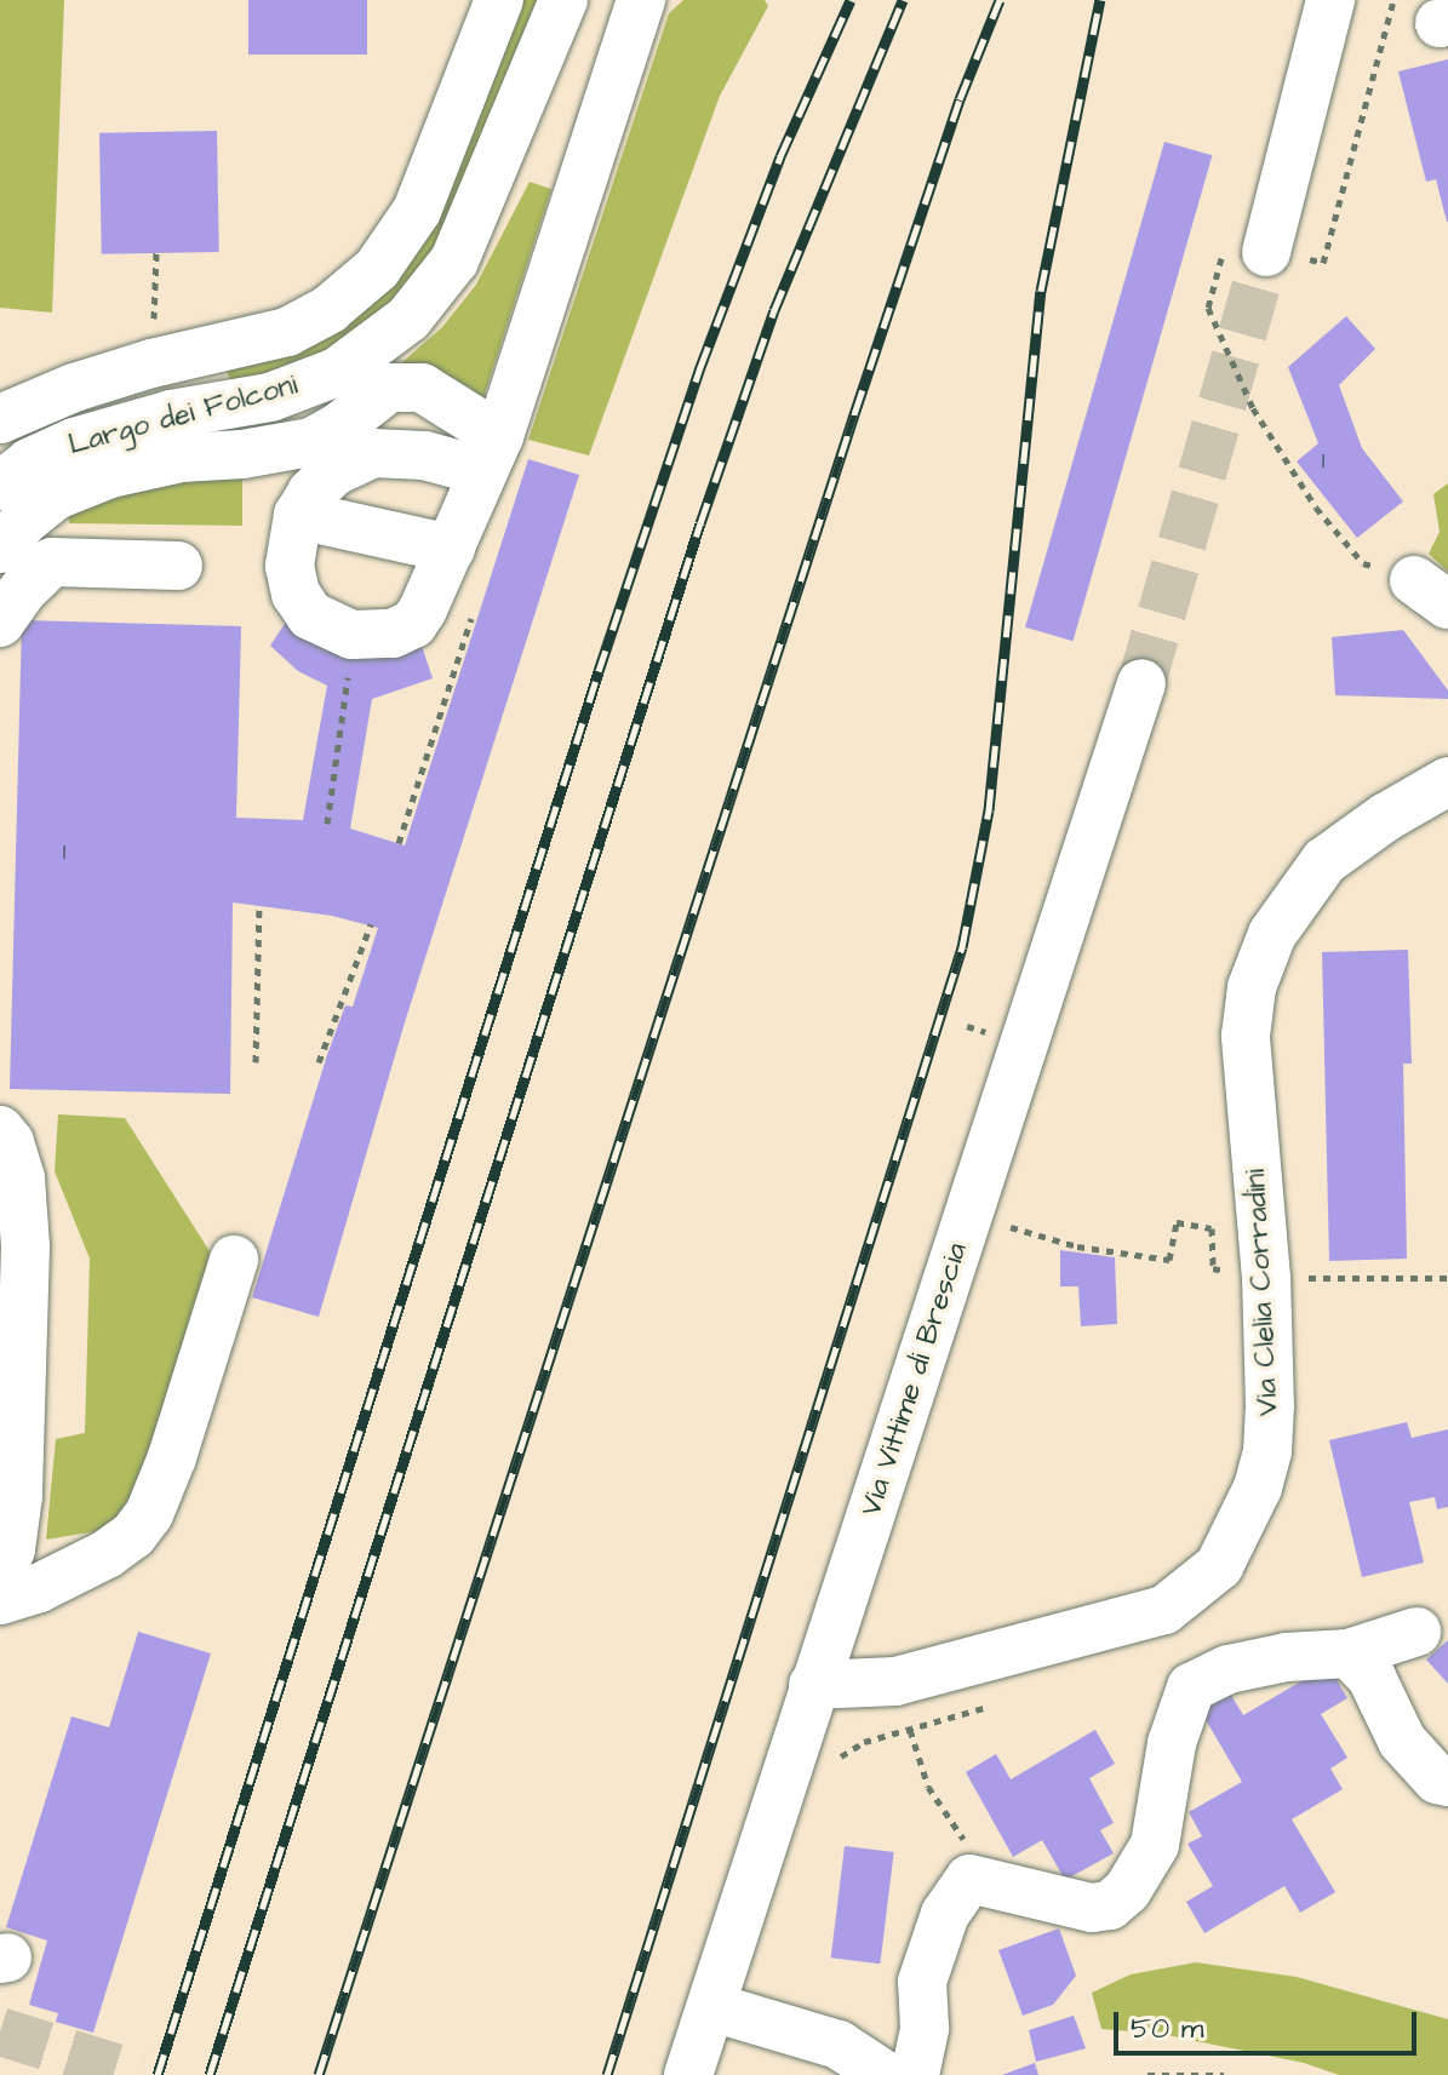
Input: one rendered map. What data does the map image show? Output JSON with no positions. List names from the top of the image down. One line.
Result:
{"streets":{"street":["Largo dei Folconi","Via Clelia Corradini","Via Vittime di Brescia"]},"crossings":[["Via Clelia Corradini","Via Vittime di Brescia"]],"house_numbers":["1","1"],"scale_bar":"50 m"}
